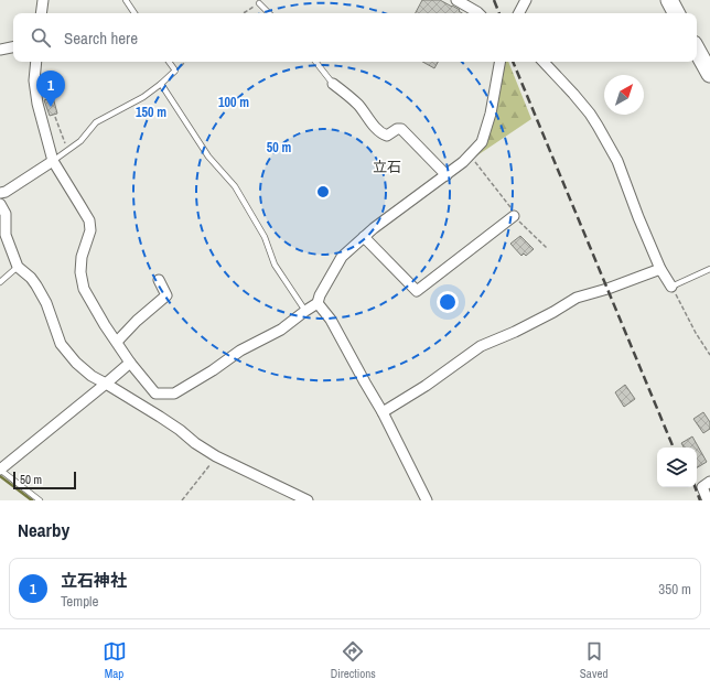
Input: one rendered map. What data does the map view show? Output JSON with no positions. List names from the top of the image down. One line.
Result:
{"districts":["立石"],"scale_bar":"50 m","north":"top right","page":{"search":"Search here","pins":"1","scale":"50 m","heading":"Nearby","list":[{"mark":"1","name":"立石神社","note":"Temple","value":"350 m"}],"nav":["Map","Directions","Saved"]},"rings":["100 m","150 m","50 m"]}
